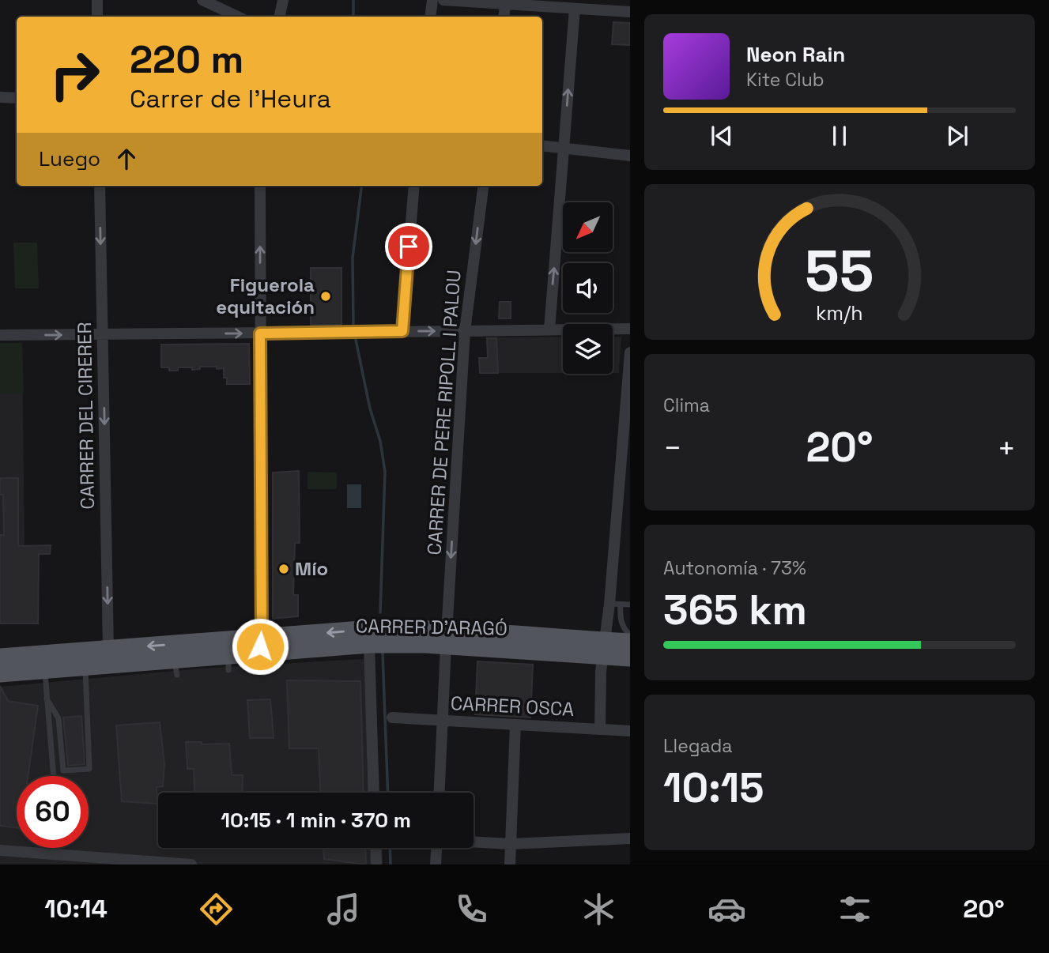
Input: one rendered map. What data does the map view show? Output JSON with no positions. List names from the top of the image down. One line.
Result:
{"streets":{"main road":["CARRER D'ARAGÓ"],"street":["CARRER DE PERE RIPOLL I PALOU","CARRER DEL CIRERER","CARRER OSCA"]},"crossings":[["CARRER DE PERE RIPOLL I PALOU","CARRER D'ARAGÓ"],["CARRER DE PERE RIPOLL I PALOU","CARRER OSCA"],["CARRER DEL CIRERER","CARRER D'ARAGÓ"]],"one_way":["CARRER DEL CIRERER"],"places":["Figuerola equitación","Mío"],"north":"bottom left","page":{"turn":["220 m","Carrer de l'Heura"],"song":["Neon Rain","Kite Club"],"then":"Luego","tile":["Clima",["Autonomía · 73%","365 km"],["Llegada","10:15"]],"heat":["−","20°","+"],"limit":"60","trip":"10:15 · 1 min · 370 m","tabs":["10:14","20°"],"gauge":["55","km/h"]}}
